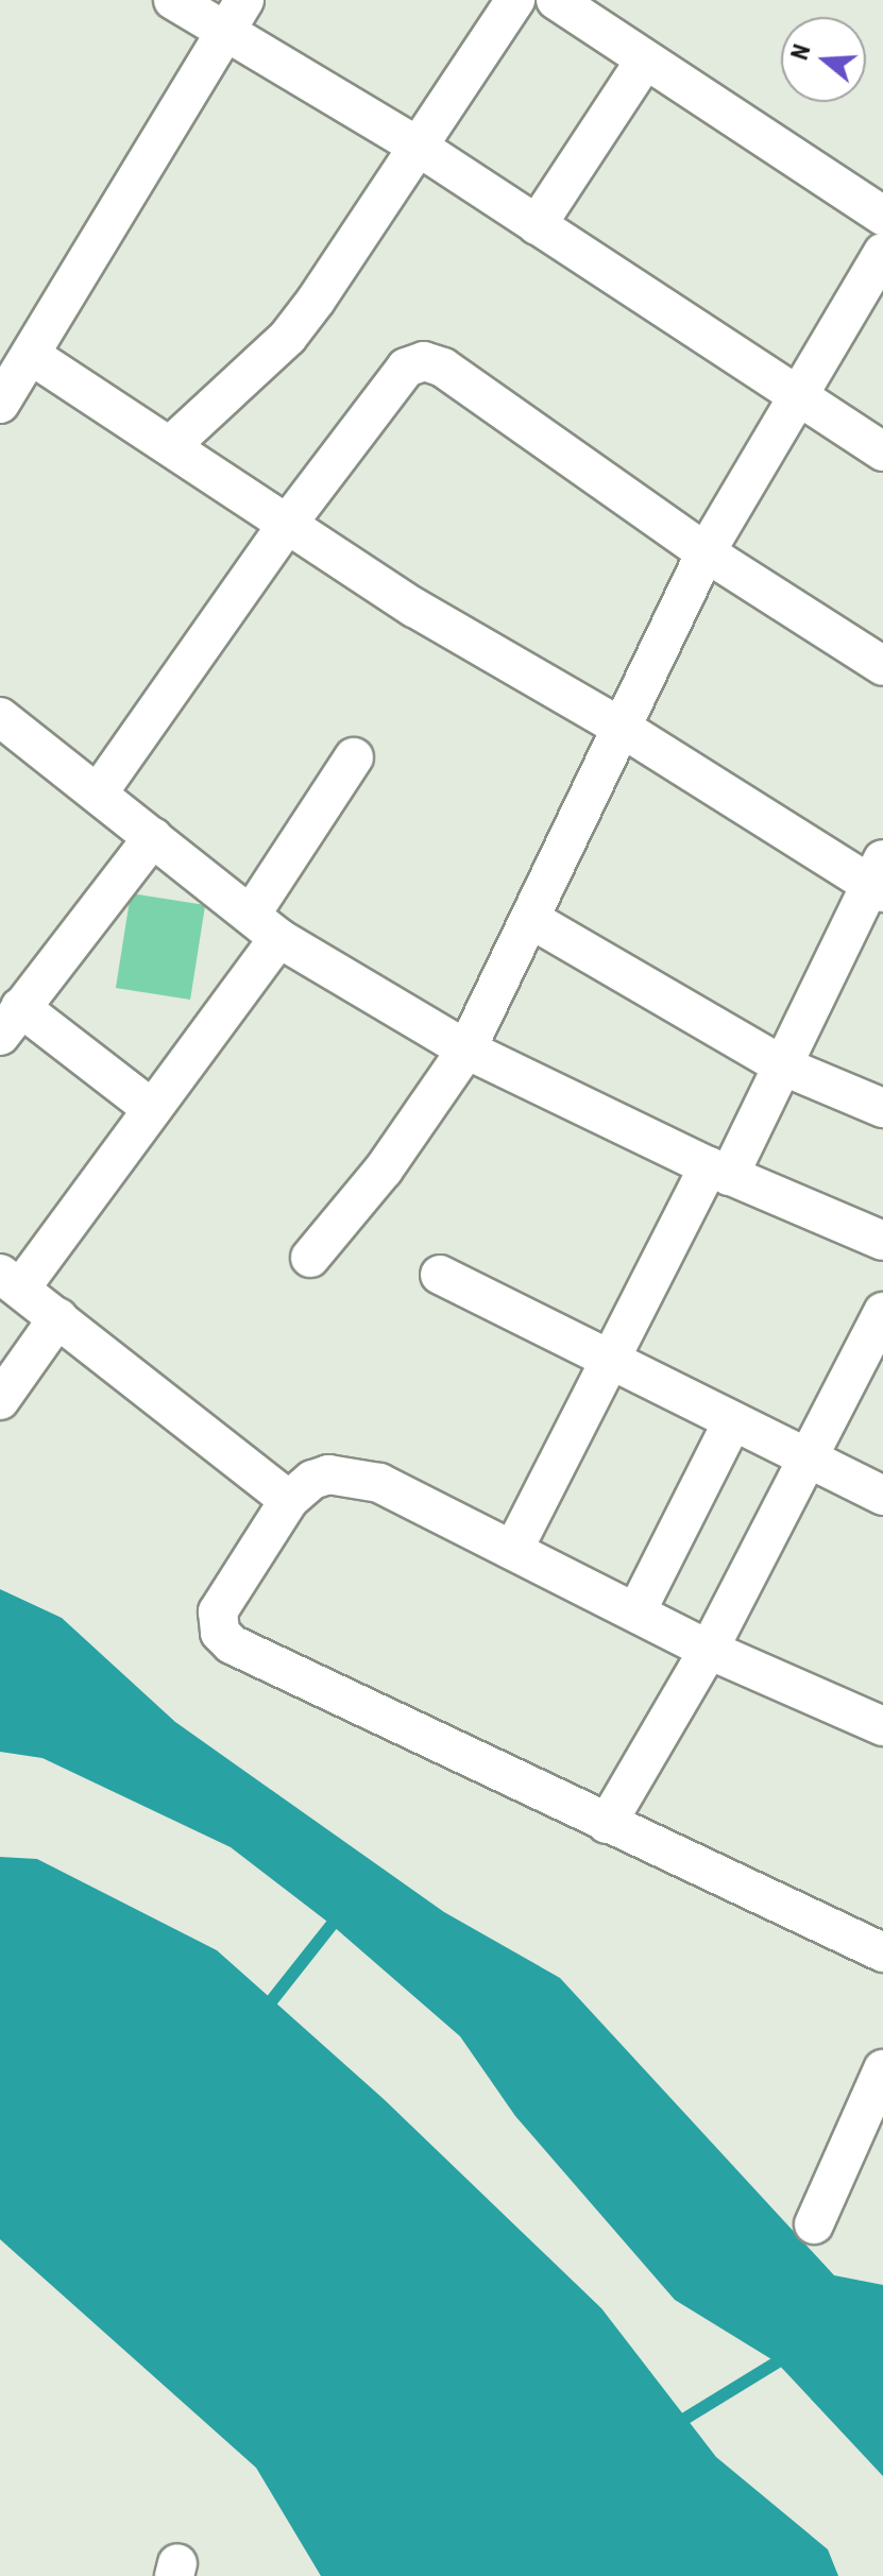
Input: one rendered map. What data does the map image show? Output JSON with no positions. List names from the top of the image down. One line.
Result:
{"north":"left"}
